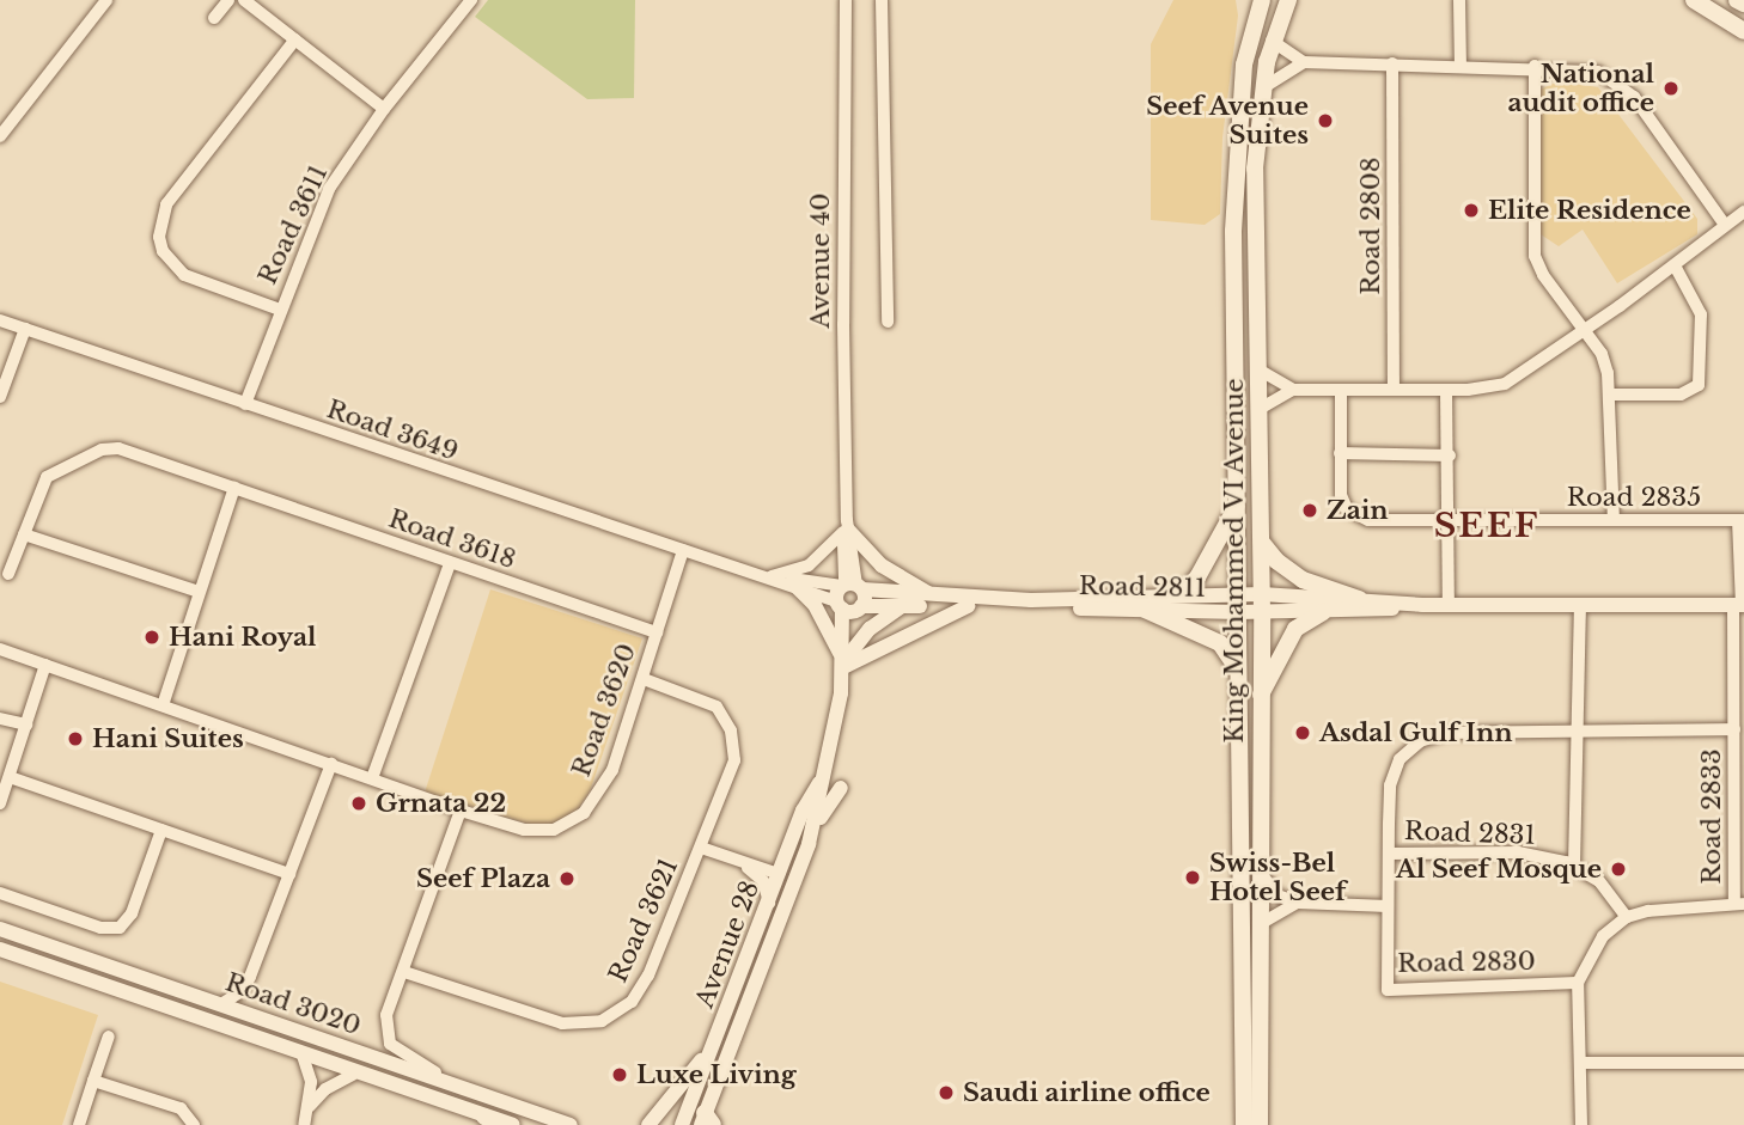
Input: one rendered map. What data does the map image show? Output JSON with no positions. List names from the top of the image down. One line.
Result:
{"streets":{"main road":["King Mohammed VI Avenue"],"street":["Road 3611","Road 2808","Avenue 40","Road 3649","Road 2835","Road 3618","Road 2811","Road 3620","Road 2833","Road 2831","Road 3621","Avenue 28","Road 2830","Road 3020"]},"crossings":[["Road 3611","Road 3649"],["Avenue 40","Road 3649"],["Avenue 40","Road 2811"],["Avenue 40","Avenue 28"],["Road 3649","Road 2811"],["Road 3649","Road 3620"],["Road 3649","Avenue 28"],["Road 2835","Road 2833"],["Road 3618","Road 3620"],["King Mohammed VI Avenue","Road 2811"],["Road 2811","Road 2833"],["Road 2811","Avenue 28"],["Road 3620","Road 3621"],["Road 2833","Road 2830"],["Road 2831","Road 2830"]],"districts":["SEEF"],"places":["National audit office","Seef Avenue Suites","Elite Residence","Zain","Hani Royal","Asdal Gulf Inn","Hani Suites","Grnata 22","Al Seef Mosque","Swiss-Bel Hotel Seef","Seef Plaza","Luxe Living","Saudi airline office"]}
